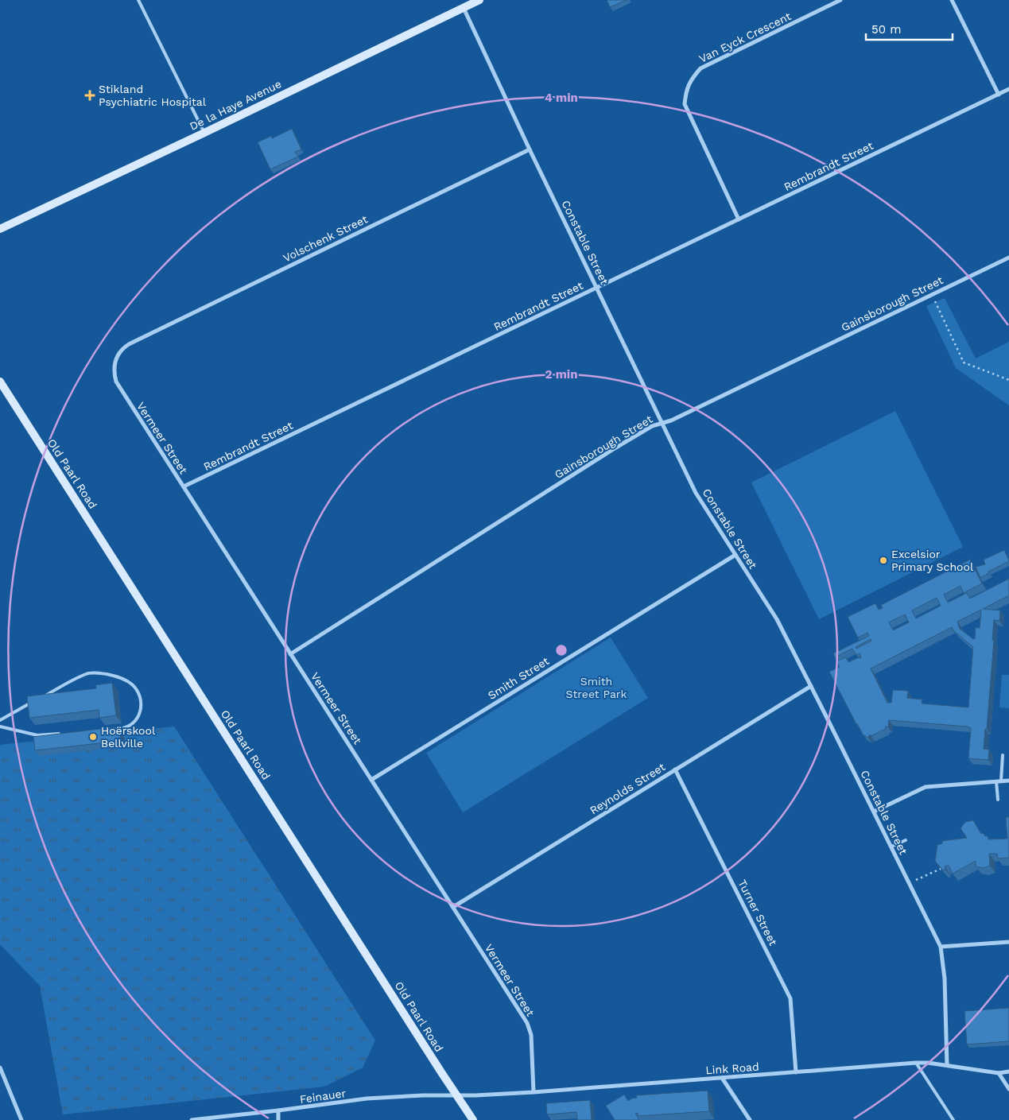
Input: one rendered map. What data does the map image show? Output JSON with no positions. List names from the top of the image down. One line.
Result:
{"streets":{"main road":["De la Haye Avenue","Old Paarl Road"],"street":["Van Eyck Crescent","Rembrandt Street","Volschenk Street","Constable Street","Gainsborough Street","Vermeer Street","Smith Street","Reynolds Street","Turner Street","Link Road","Feinauer"]},"crossings":[["Van Eyck Crescent","Rembrandt Street"],["De la Haye Avenue","Constable Street"],["Rembrandt Street","Constable Street"],["Rembrandt Street","Vermeer Street"],["Volschenk Street","Constable Street"],["Volschenk Street","Vermeer Street"],["Constable Street","Gainsborough Street"],["Constable Street","Smith Street"],["Constable Street","Reynolds Street"],["Constable Street","Link Road"],["Gainsborough Street","Vermeer Street"],["Vermeer Street","Smith Street"],["Vermeer Street","Reynolds Street"],["Vermeer Street","Link Road"],["Old Paarl Road","Link Road"],["Old Paarl Road","Feinauer"],["Reynolds Street","Turner Street"],["Turner Street","Link Road"],["Link Road","Feinauer"]],"parks":["Smith Street Park"],"places":{"health":["Stikland Psychiatric Hospital"],"other":["Excelsior Primary School","Hoërskool Bellville"]},"scale_bar":"50 m","rings":["4 min","2 min"]}
